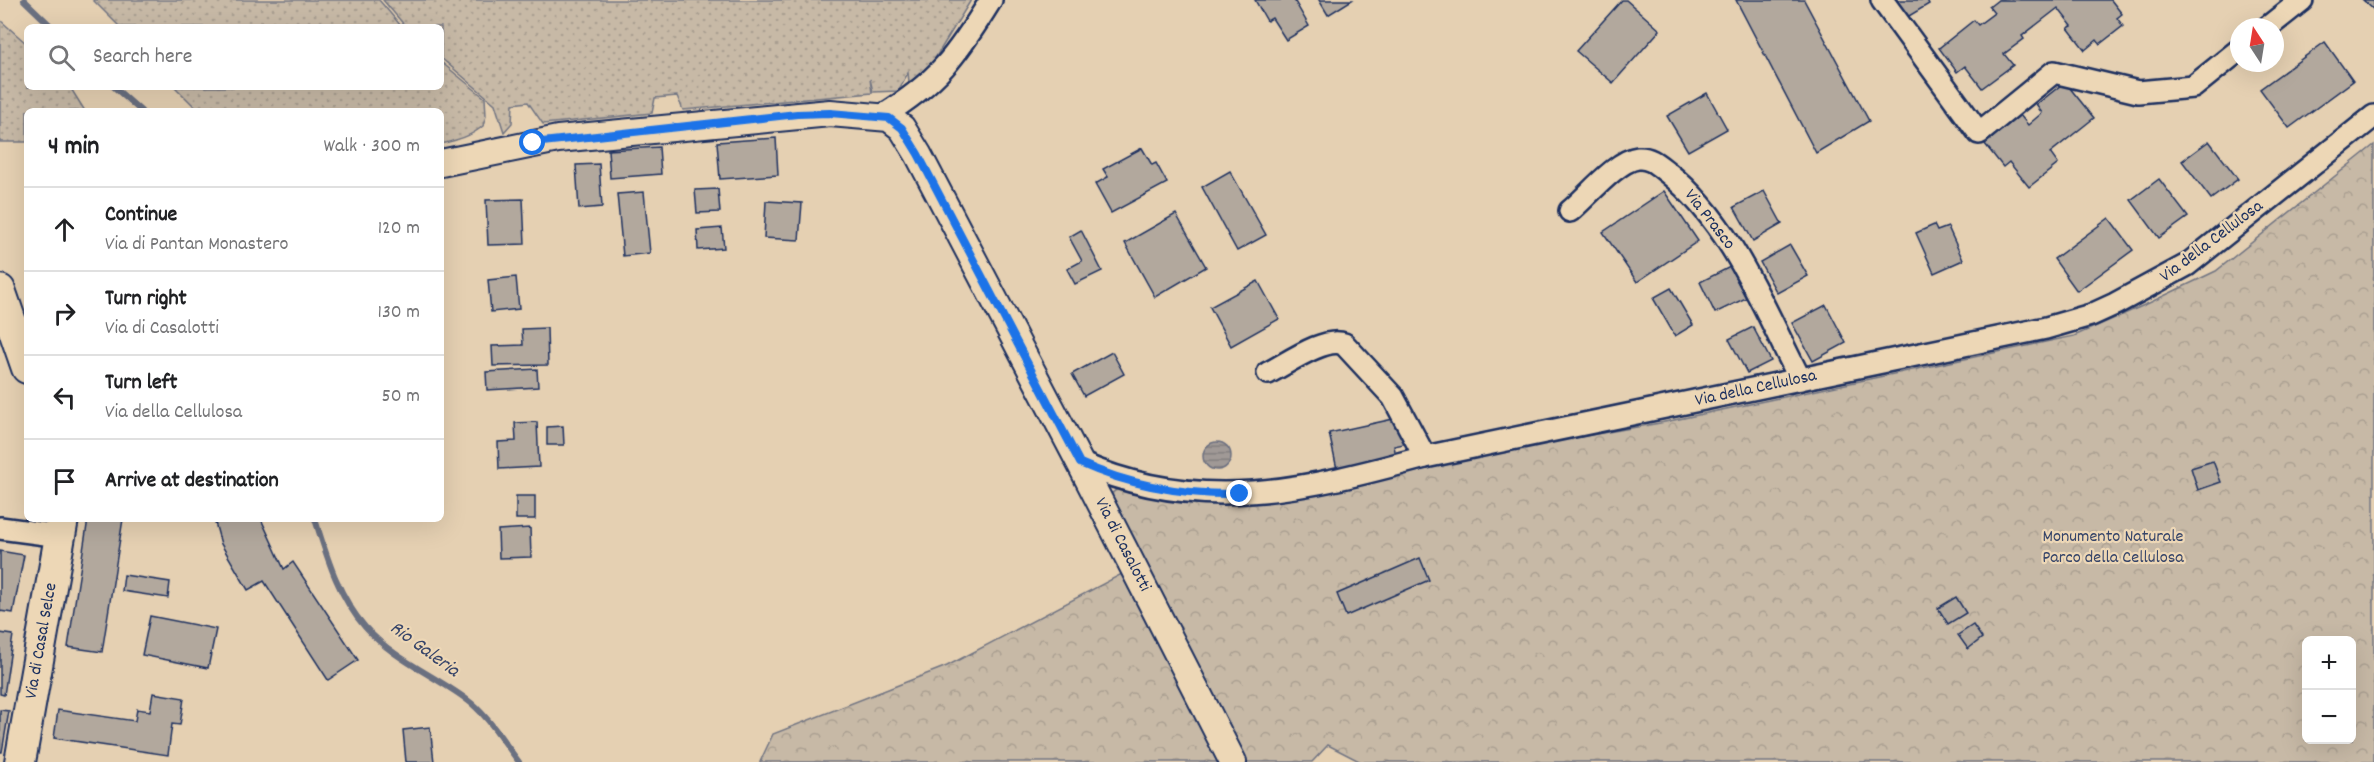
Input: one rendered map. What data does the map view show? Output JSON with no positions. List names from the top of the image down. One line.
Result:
{"streets":{"main road":["Via di Casal Selce"],"street":["Via Prasco","Via della Cellulosa","Via di Casalotti"]},"crossings":[["Via Prasco","Via della Cellulosa"],["Via della Cellulosa","Via di Casalotti"]],"water":["Rio Galeria"],"parks":["Monumento Naturale Parco della Cellulosa"],"north":"top","page":{"search":"Search here","heading":["4 min","Walk · 300 m"],"list":[["Continue","Via di Pantan Monastero","120 m"],["Turn right","Via di Casalotti","130 m"],["Turn left","Via della Cellulosa","50 m"],"Arrive at destination"],"map_buttons":["+","−"]}}
